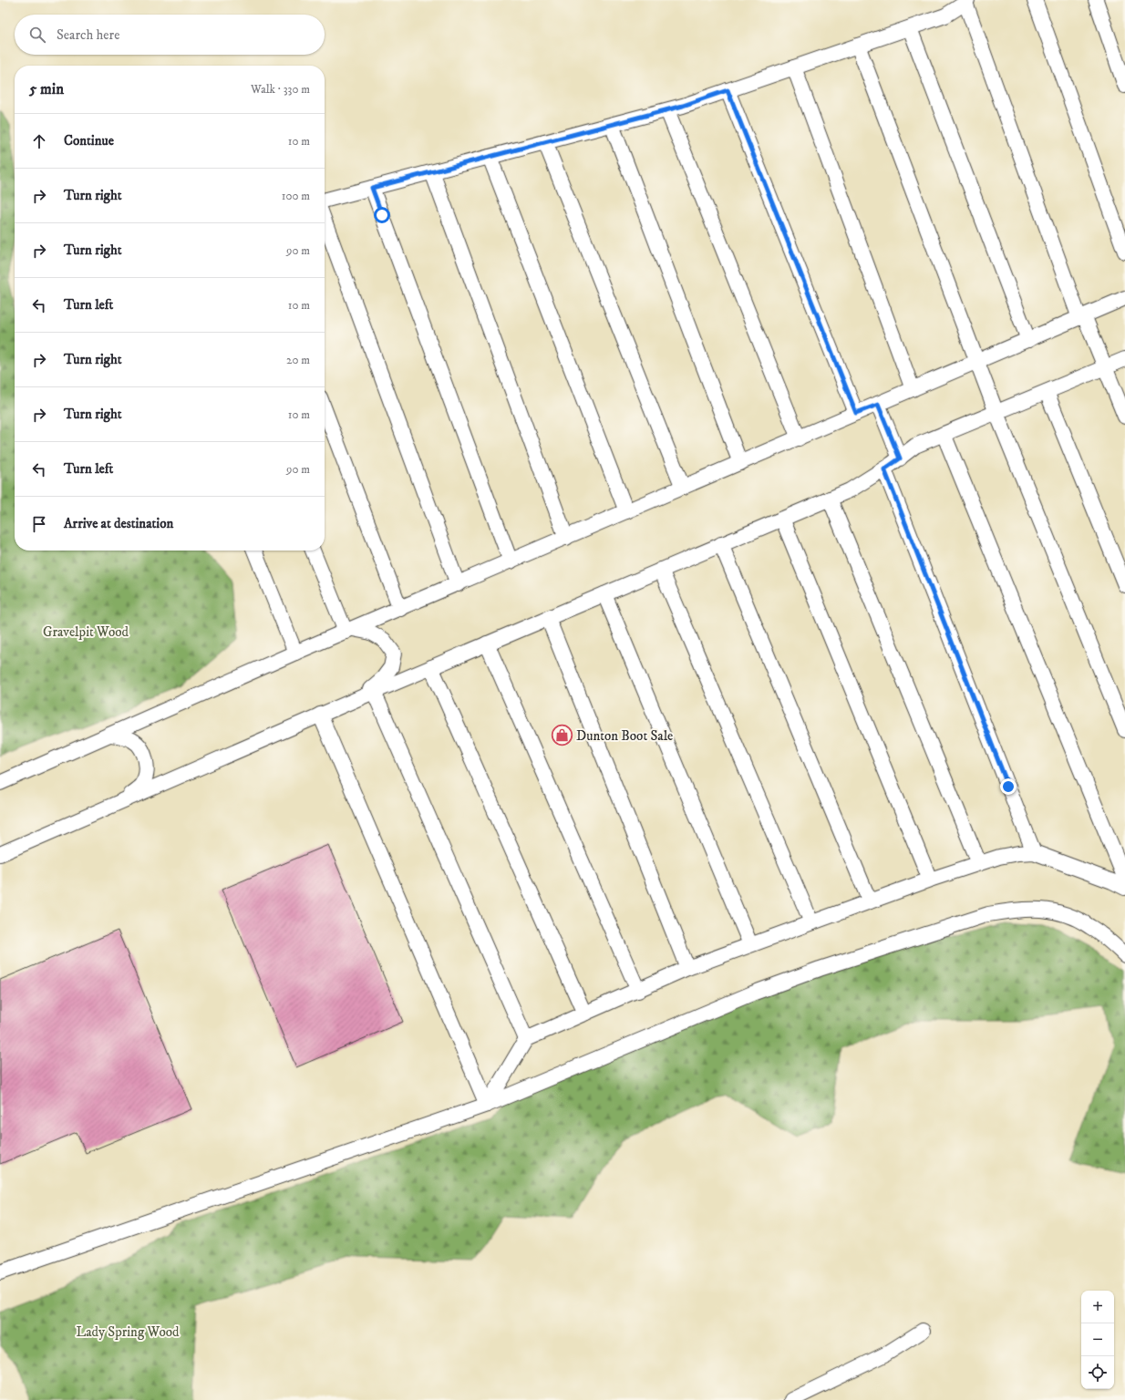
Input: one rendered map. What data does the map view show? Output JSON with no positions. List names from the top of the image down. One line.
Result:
{"parks":["Gravelpit Wood","Lady Spring Wood"],"places":{"shop":["Dunton Boot Sale"]},"page":{"search":"Search here","heading":["5 min","Walk · 330 m"],"list":[["Continue","10 m"],["Turn right","100 m"],["Turn right","90 m"],["Turn left","10 m"],["Turn right","20 m"],["Turn right","10 m"],["Turn left","90 m"],"Arrive at destination"],"map_buttons":["+","−"]}}
